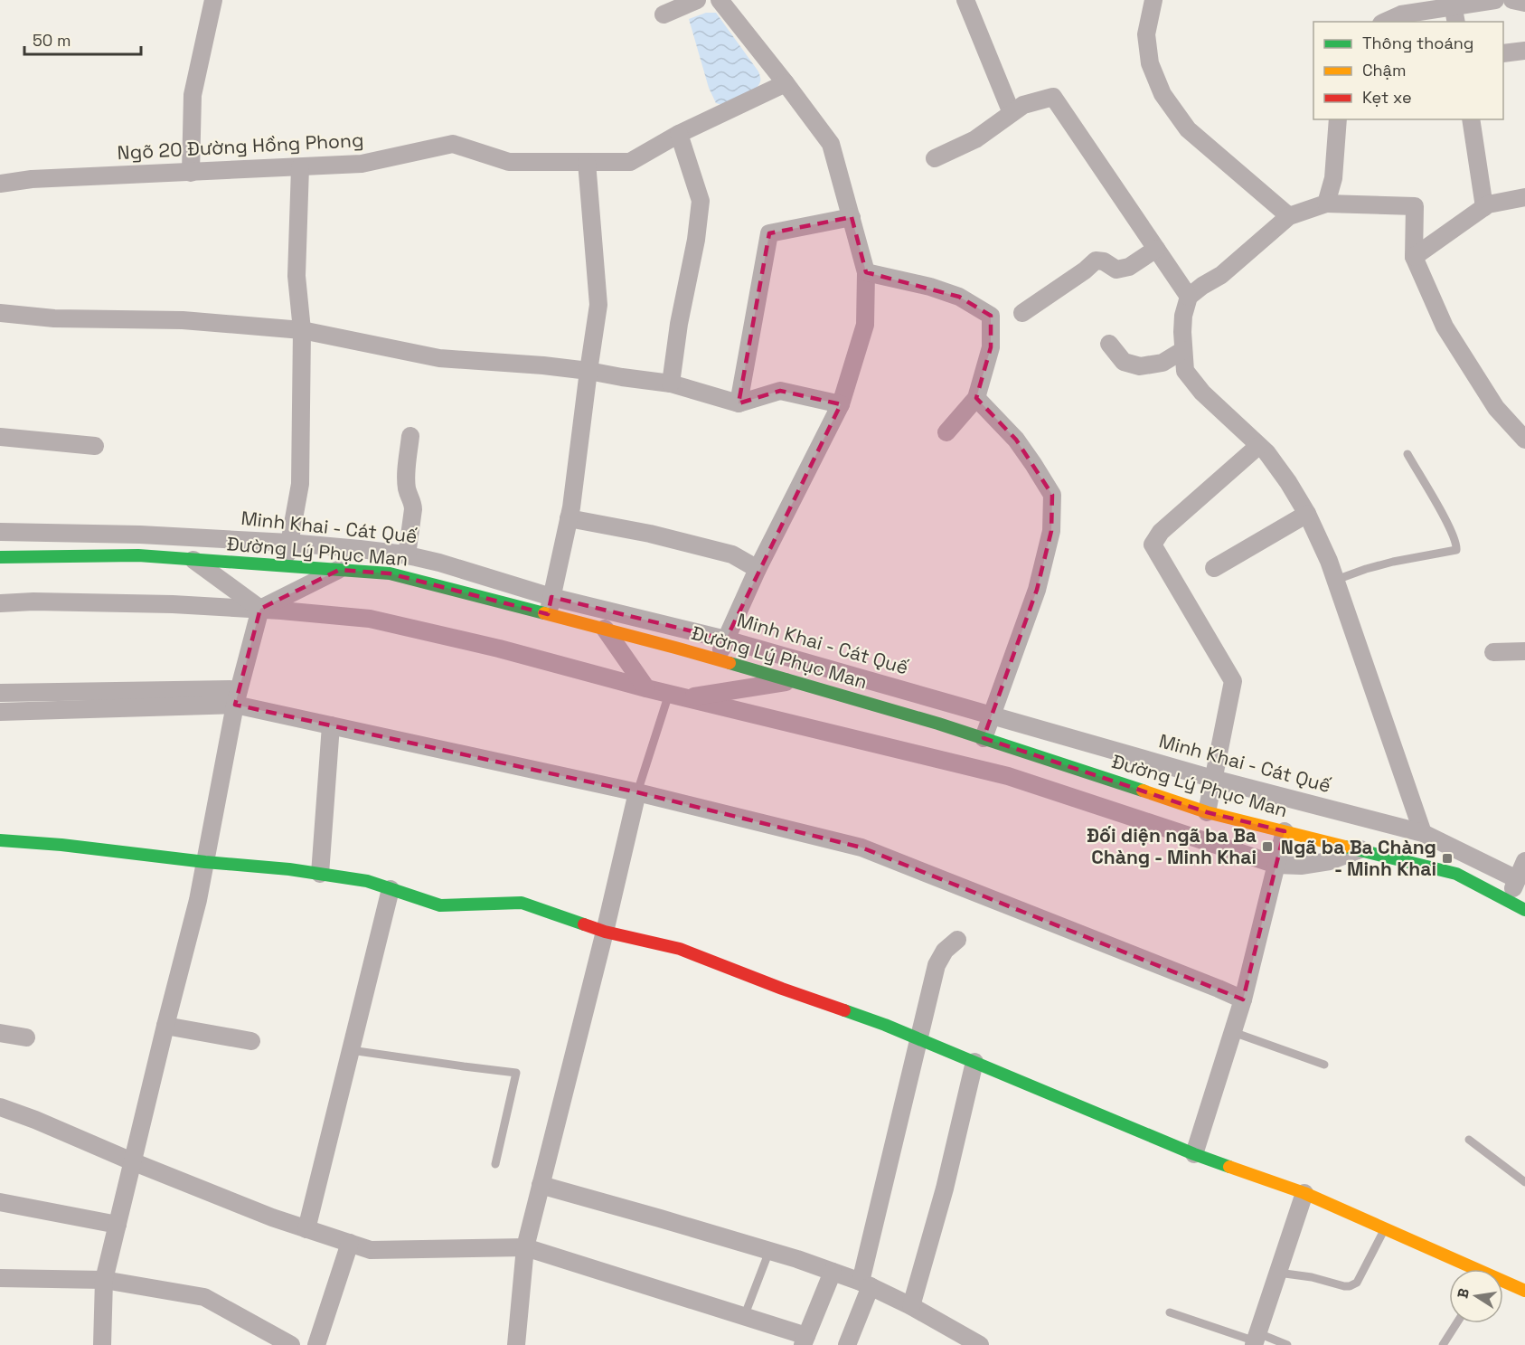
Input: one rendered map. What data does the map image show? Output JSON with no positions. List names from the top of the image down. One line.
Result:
{"streets":{"street":["Ngõ 20 Đường Hồng Phong","Minh Khai - Cát Quế","Đường Lý Phục Man"]},"places":{"transit":["Đối diện ngã ba Ba Chàng - Minh Khai","Ngã ba Ba Chàng - Minh Khai"]},"legend":["Thông thoáng","Chậm","Kẹt xe"],"scale_bar":"50 m","north":"left"}
